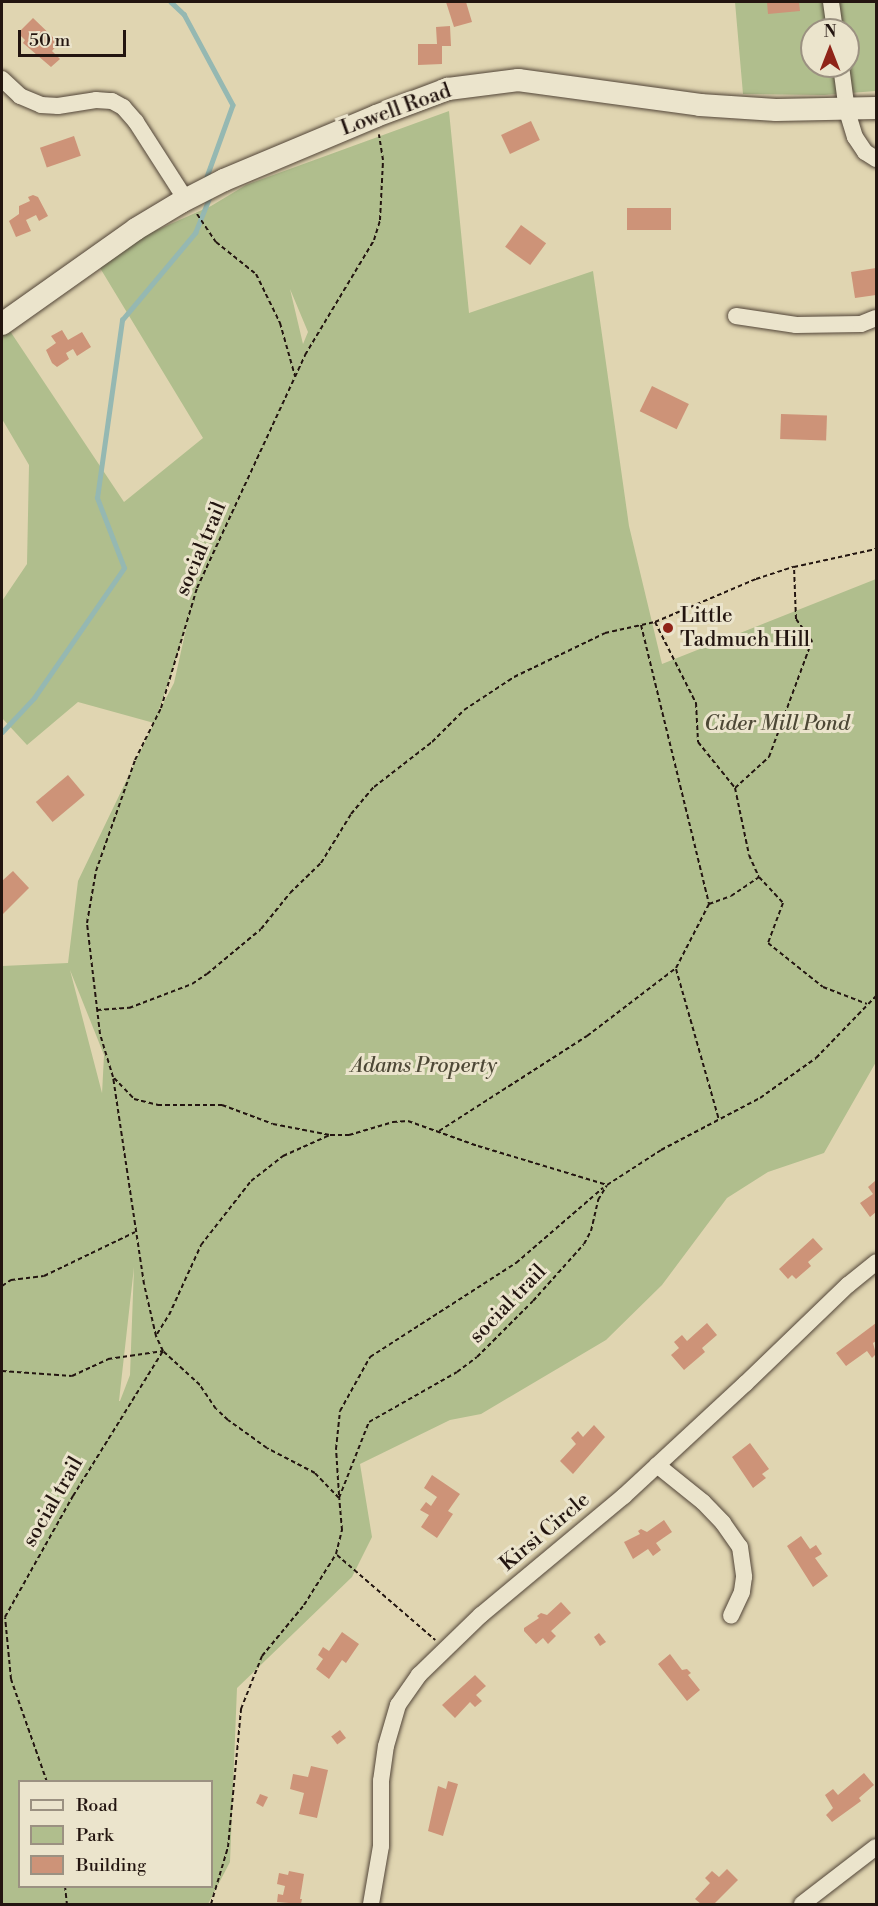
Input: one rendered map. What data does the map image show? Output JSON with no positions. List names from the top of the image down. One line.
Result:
{"streets":{"street":["Lowell Road","Kirsi Circle"],"path":["social trail"]},"crossings":[["Lowell Road","social trail"]],"parks":["Cider Mill Pond","Adams Property"],"places":["Little Tadmuch Hill"],"legend":["Road","Park","Building"],"scale_bar":"50 m","north":"top"}
